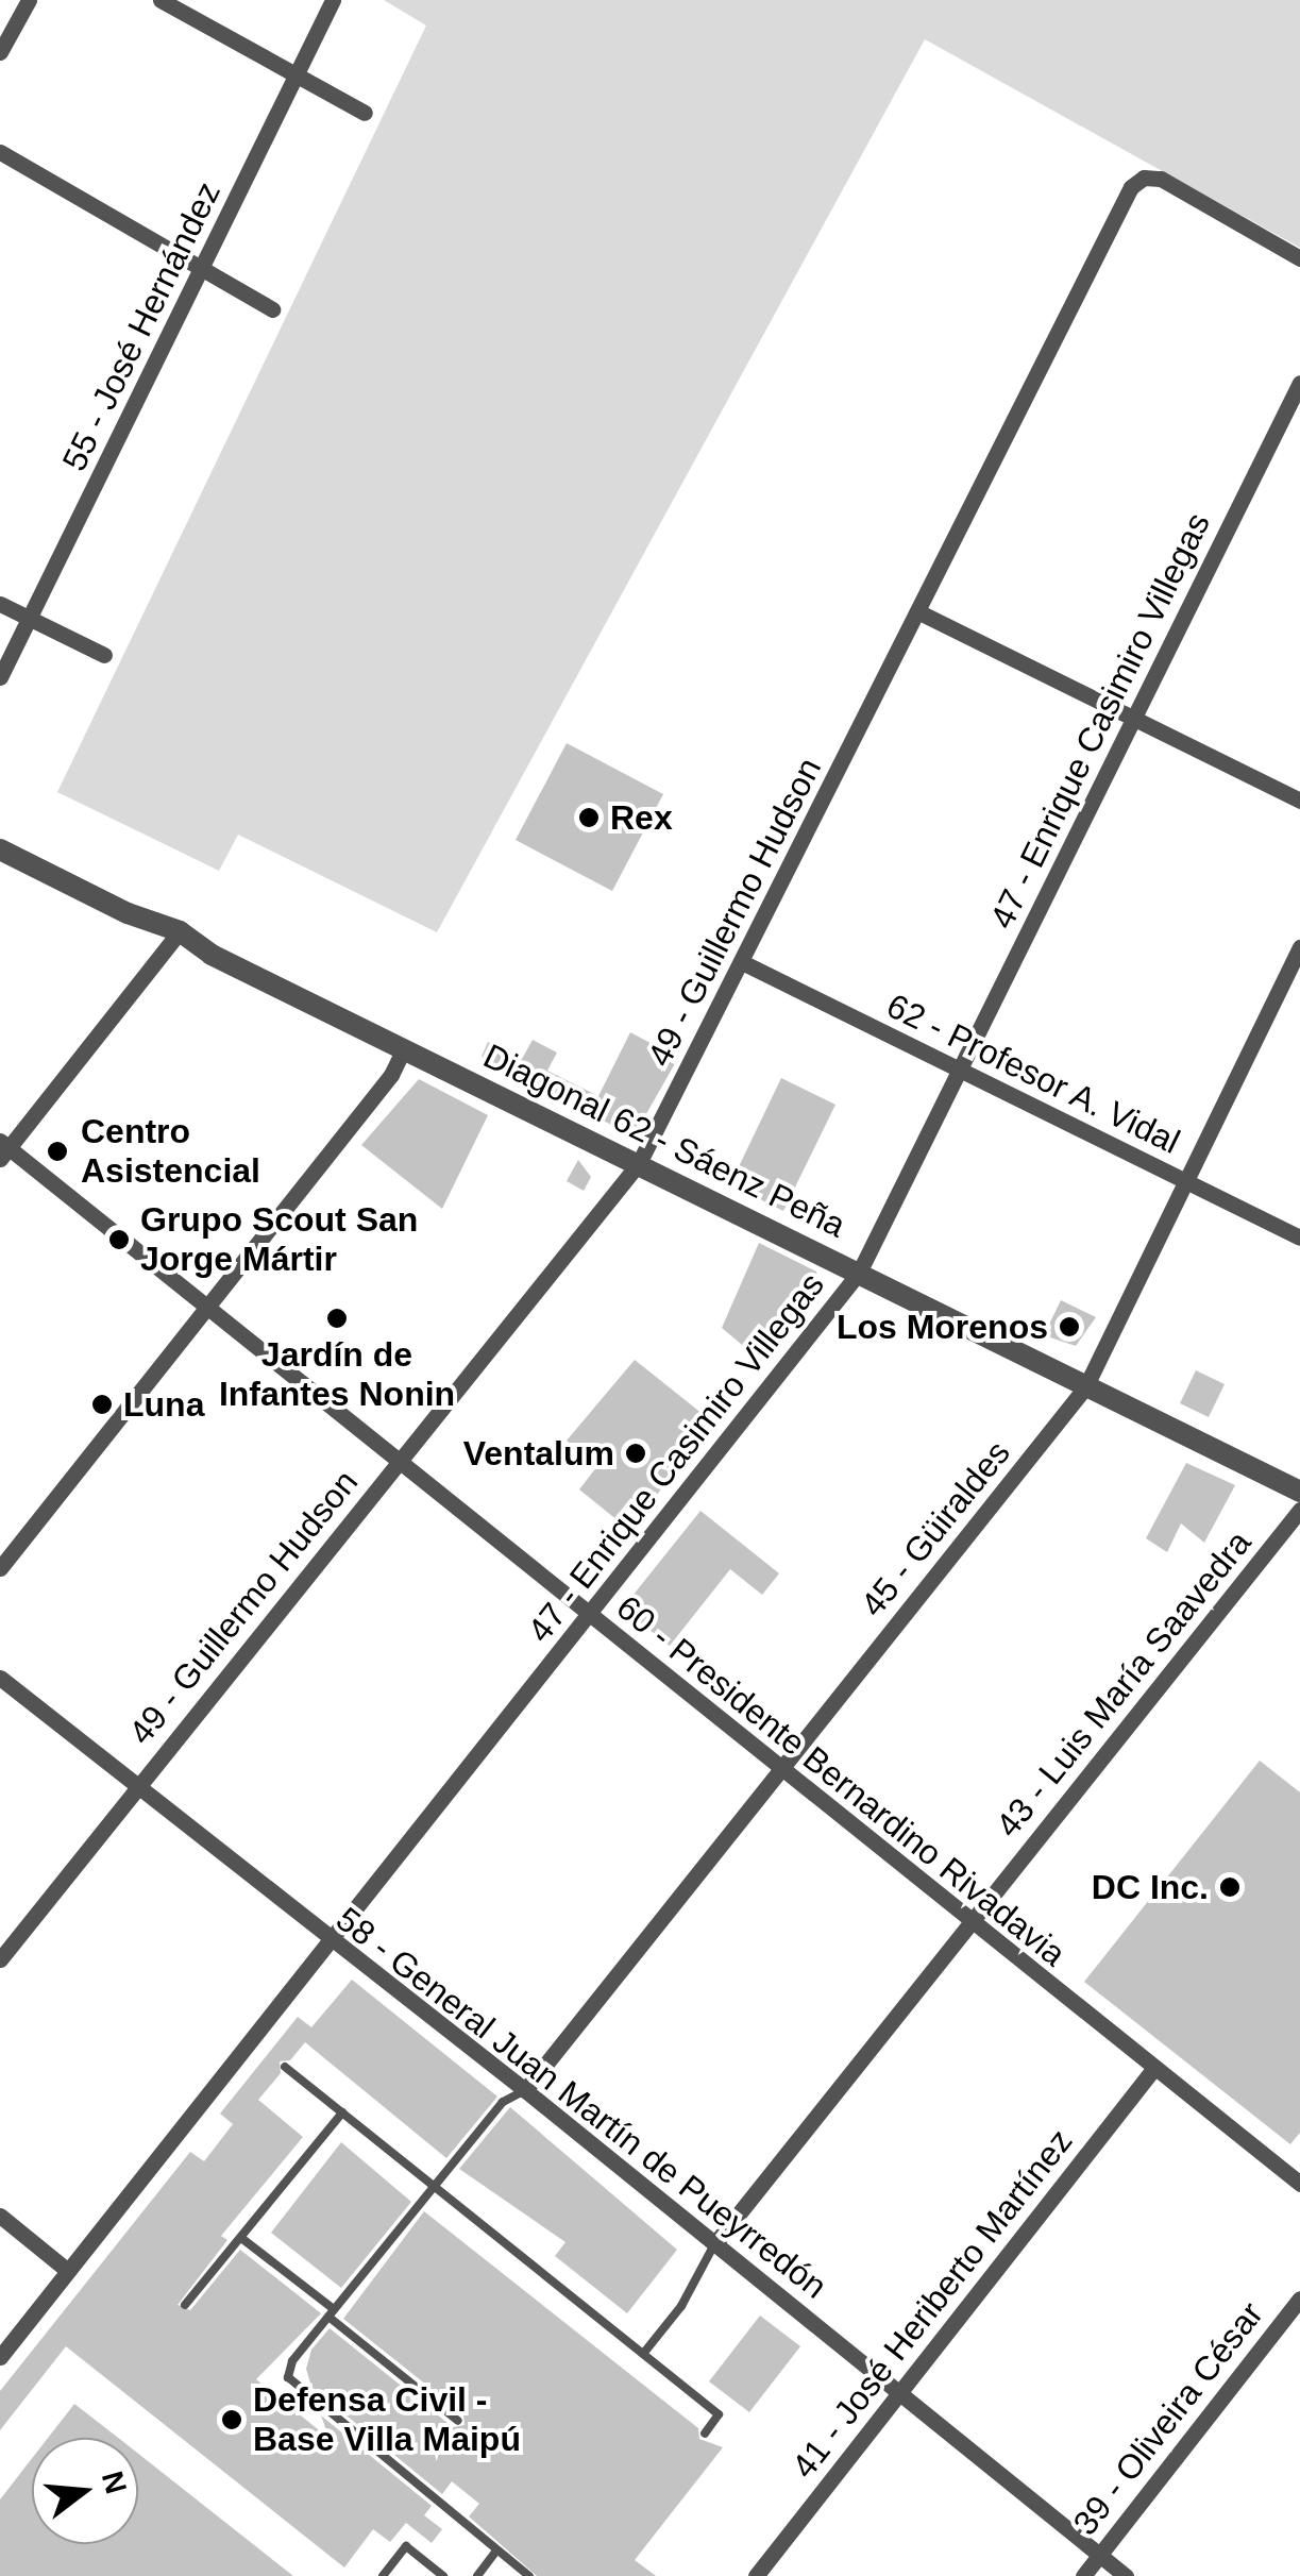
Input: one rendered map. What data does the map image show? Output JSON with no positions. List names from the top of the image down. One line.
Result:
{"streets":{"street":["55 - José Hernández","47 - Enrique Casimiro Villegas","49 - Guillermo Hudson","62 - Profesor A. Vidal","Diagonal 62 - Sáenz Peña","45 - Güiraldes","43 - Luis María Saavedra","60 - Presidente Bernardino Rivadavia","58 - General Juan Martín de Pueyrredón","41 - José Heriberto Martínez","39 - Oliveira César"]},"crossings":[["47 - Enrique Casimiro Villegas","62 - Profesor A. Vidal"],["47 - Enrique Casimiro Villegas","Diagonal 62 - Sáenz Peña"],["47 - Enrique Casimiro Villegas","60 - Presidente Bernardino Rivadavia"],["47 - Enrique Casimiro Villegas","58 - General Juan Martín de Pueyrredón"],["49 - Guillermo Hudson","62 - Profesor A. Vidal"],["49 - Guillermo Hudson","Diagonal 62 - Sáenz Peña"],["49 - Guillermo Hudson","60 - Presidente Bernardino Rivadavia"],["49 - Guillermo Hudson","58 - General Juan Martín de Pueyrredón"],["62 - Profesor A. Vidal","45 - Güiraldes"],["Diagonal 62 - Sáenz Peña","45 - Güiraldes"],["45 - Güiraldes","60 - Presidente Bernardino Rivadavia"],["45 - Güiraldes","58 - General Juan Martín de Pueyrredón"],["43 - Luis María Saavedra","60 - Presidente Bernardino Rivadavia"],["43 - Luis María Saavedra","58 - General Juan Martín de Pueyrredón"],["60 - Presidente Bernardino Rivadavia","41 - José Heriberto Martínez"],["58 - General Juan Martín de Pueyrredón","41 - José Heriberto Martínez"],["58 - General Juan Martín de Pueyrredón","39 - Oliveira César"]],"places":["Rex","Centro Asistencial","Grupo Scout San Jorge Mártir","Jardín de Infantes Nonin","Los Morenos","Luna","Ventalum","DC Inc.","Defensa Civil - Base Villa Maipú"],"north":"right"}
